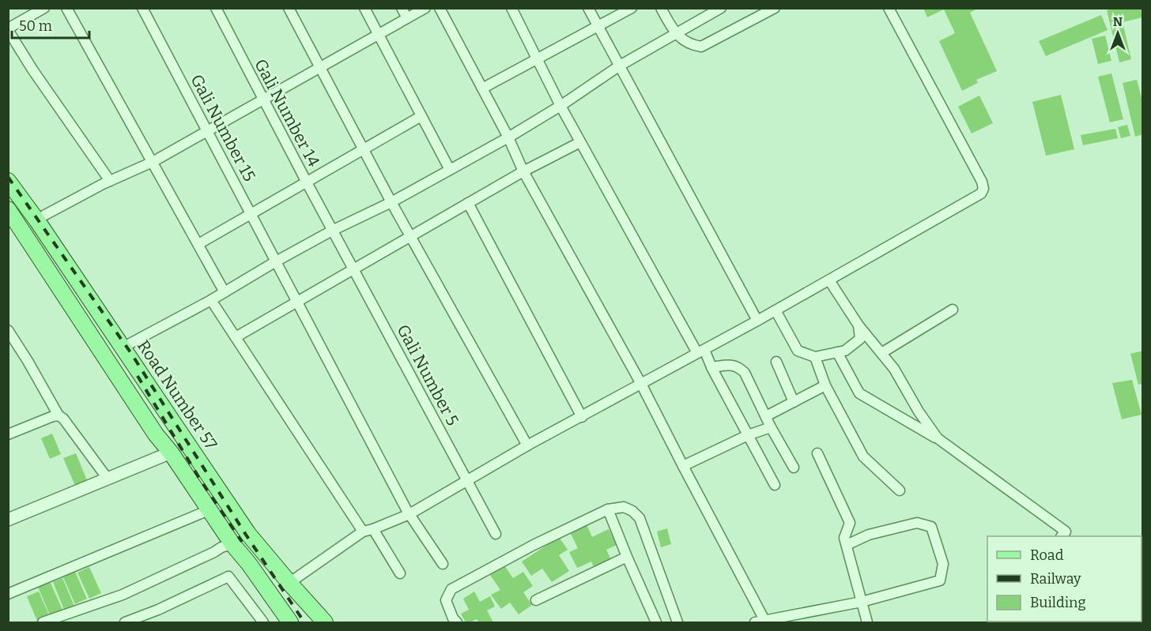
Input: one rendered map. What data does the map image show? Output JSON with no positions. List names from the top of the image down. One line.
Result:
{"streets":{"main road":["Road Number 57"],"street":["Gali Number 14","Gali Number 15","Gali Number 5"]},"crossings":[["Gali Number 14","Gali Number 5"]],"legend":["Road","Railway","Building"],"scale_bar":"50 m","north":"top"}
